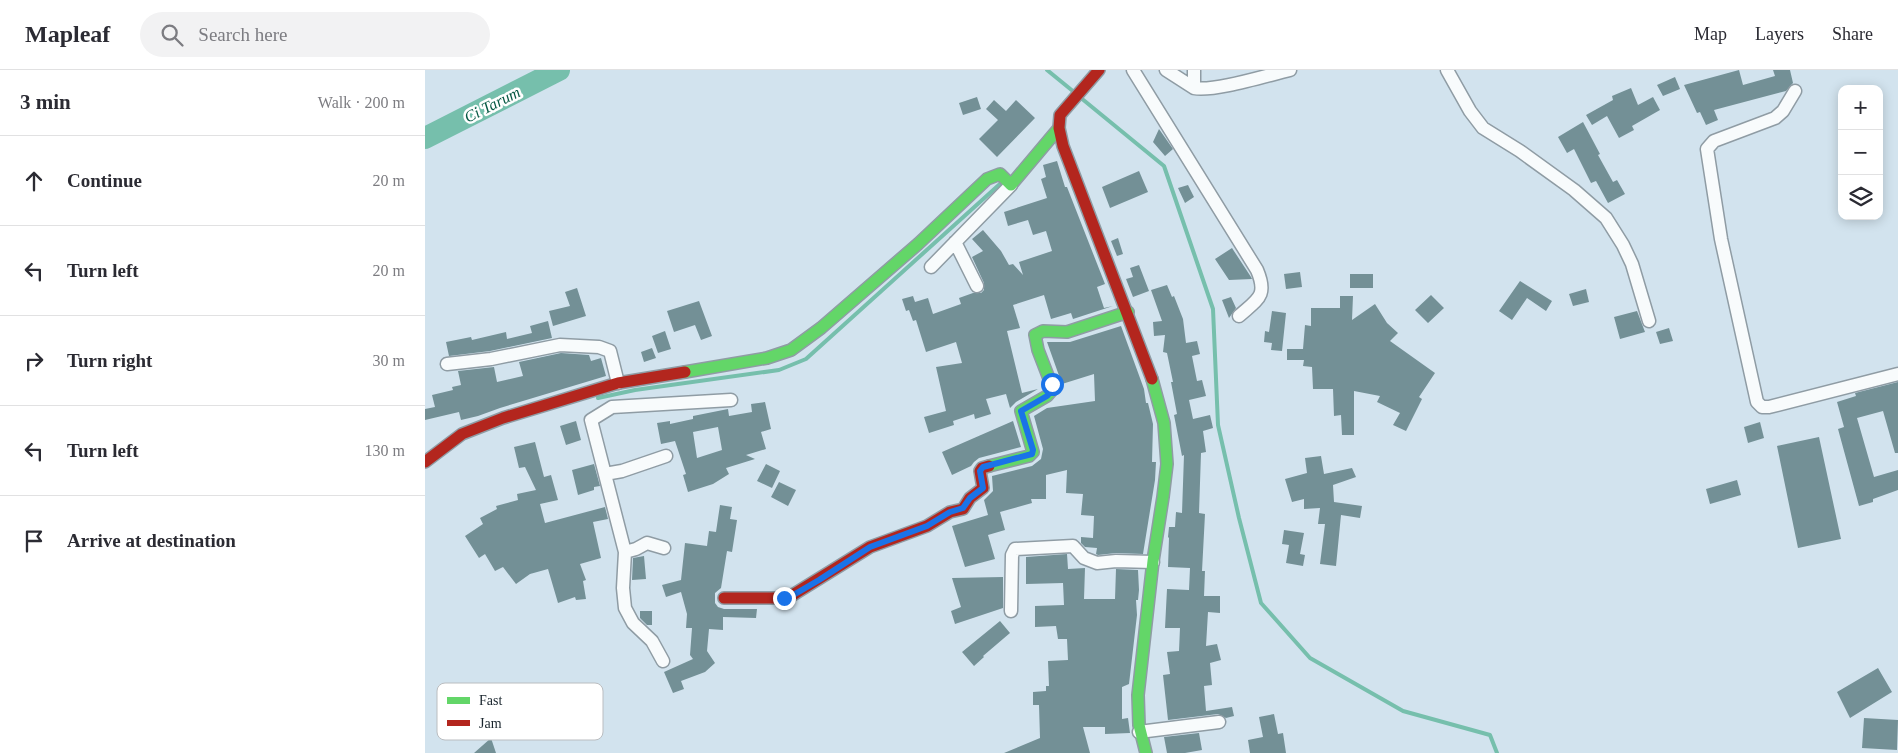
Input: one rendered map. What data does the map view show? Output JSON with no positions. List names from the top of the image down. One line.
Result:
{"water":["Ci Tarum"],"legend":["Fast","Jam"],"page":{"header":"Mapleaf","search":"Search here","nav":["Map","Layers","Share"],"heading":["3 min","Walk · 200 m"],"map_buttons":["+","−"],"list":[["Continue","20 m"],["Turn left","20 m"],["Turn right","30 m"],["Turn left","130 m"],"Arrive at destination"]}}
